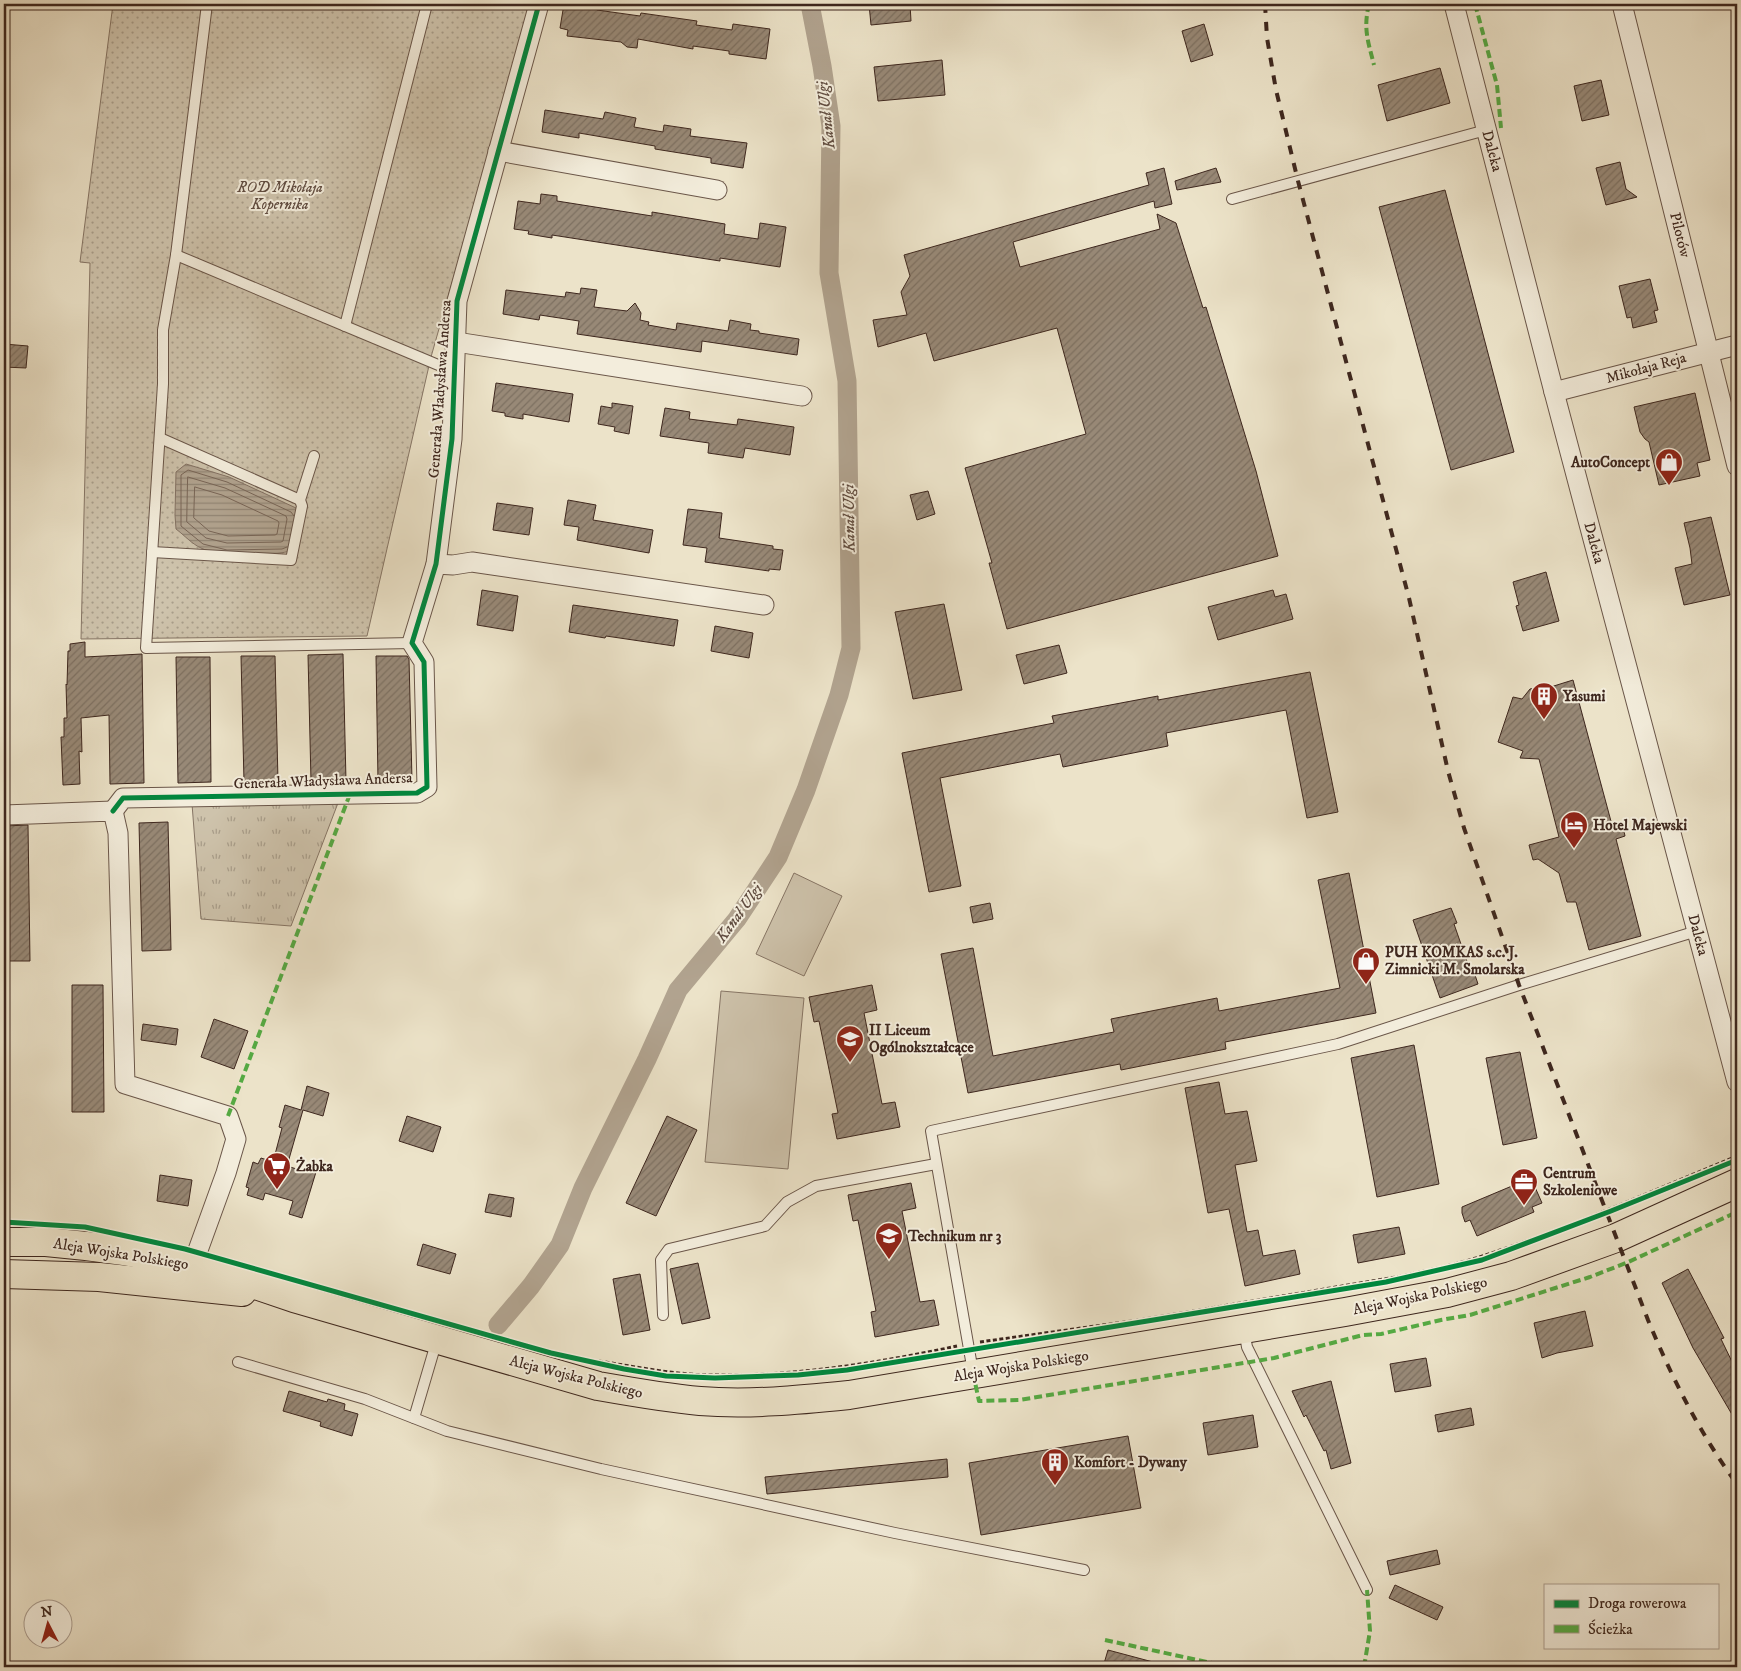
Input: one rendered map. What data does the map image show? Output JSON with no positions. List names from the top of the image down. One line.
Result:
{"streets":{"main road":["Aleja Wojska Polskiego"],"street":["Daleka","Pilotów","Mikołaja Reja","Generała Władysława Andersa"]},"crossings":[["Daleka","Mikołaja Reja"],["Pilotów","Mikołaja Reja"]],"water":["Kanał Ulgi"],"parks":["ROD Mikołaja Kopernika"],"places":{"shop":["AutoConcept","PUH KOMKAS s.c. J. Zimnicki M. Smolarska"],"building":["Yasumi","Komfort - Dywany"],"hotel":["Hotel Majewski"],"school or university":["II Liceum Ogólnokształcące","Technikum nr 3"],"supermarket":["Żabka"],"office":["Centrum Szkoleniowe"]},"legend":["Droga rowerowa","Ścieżka"],"north":"top"}
